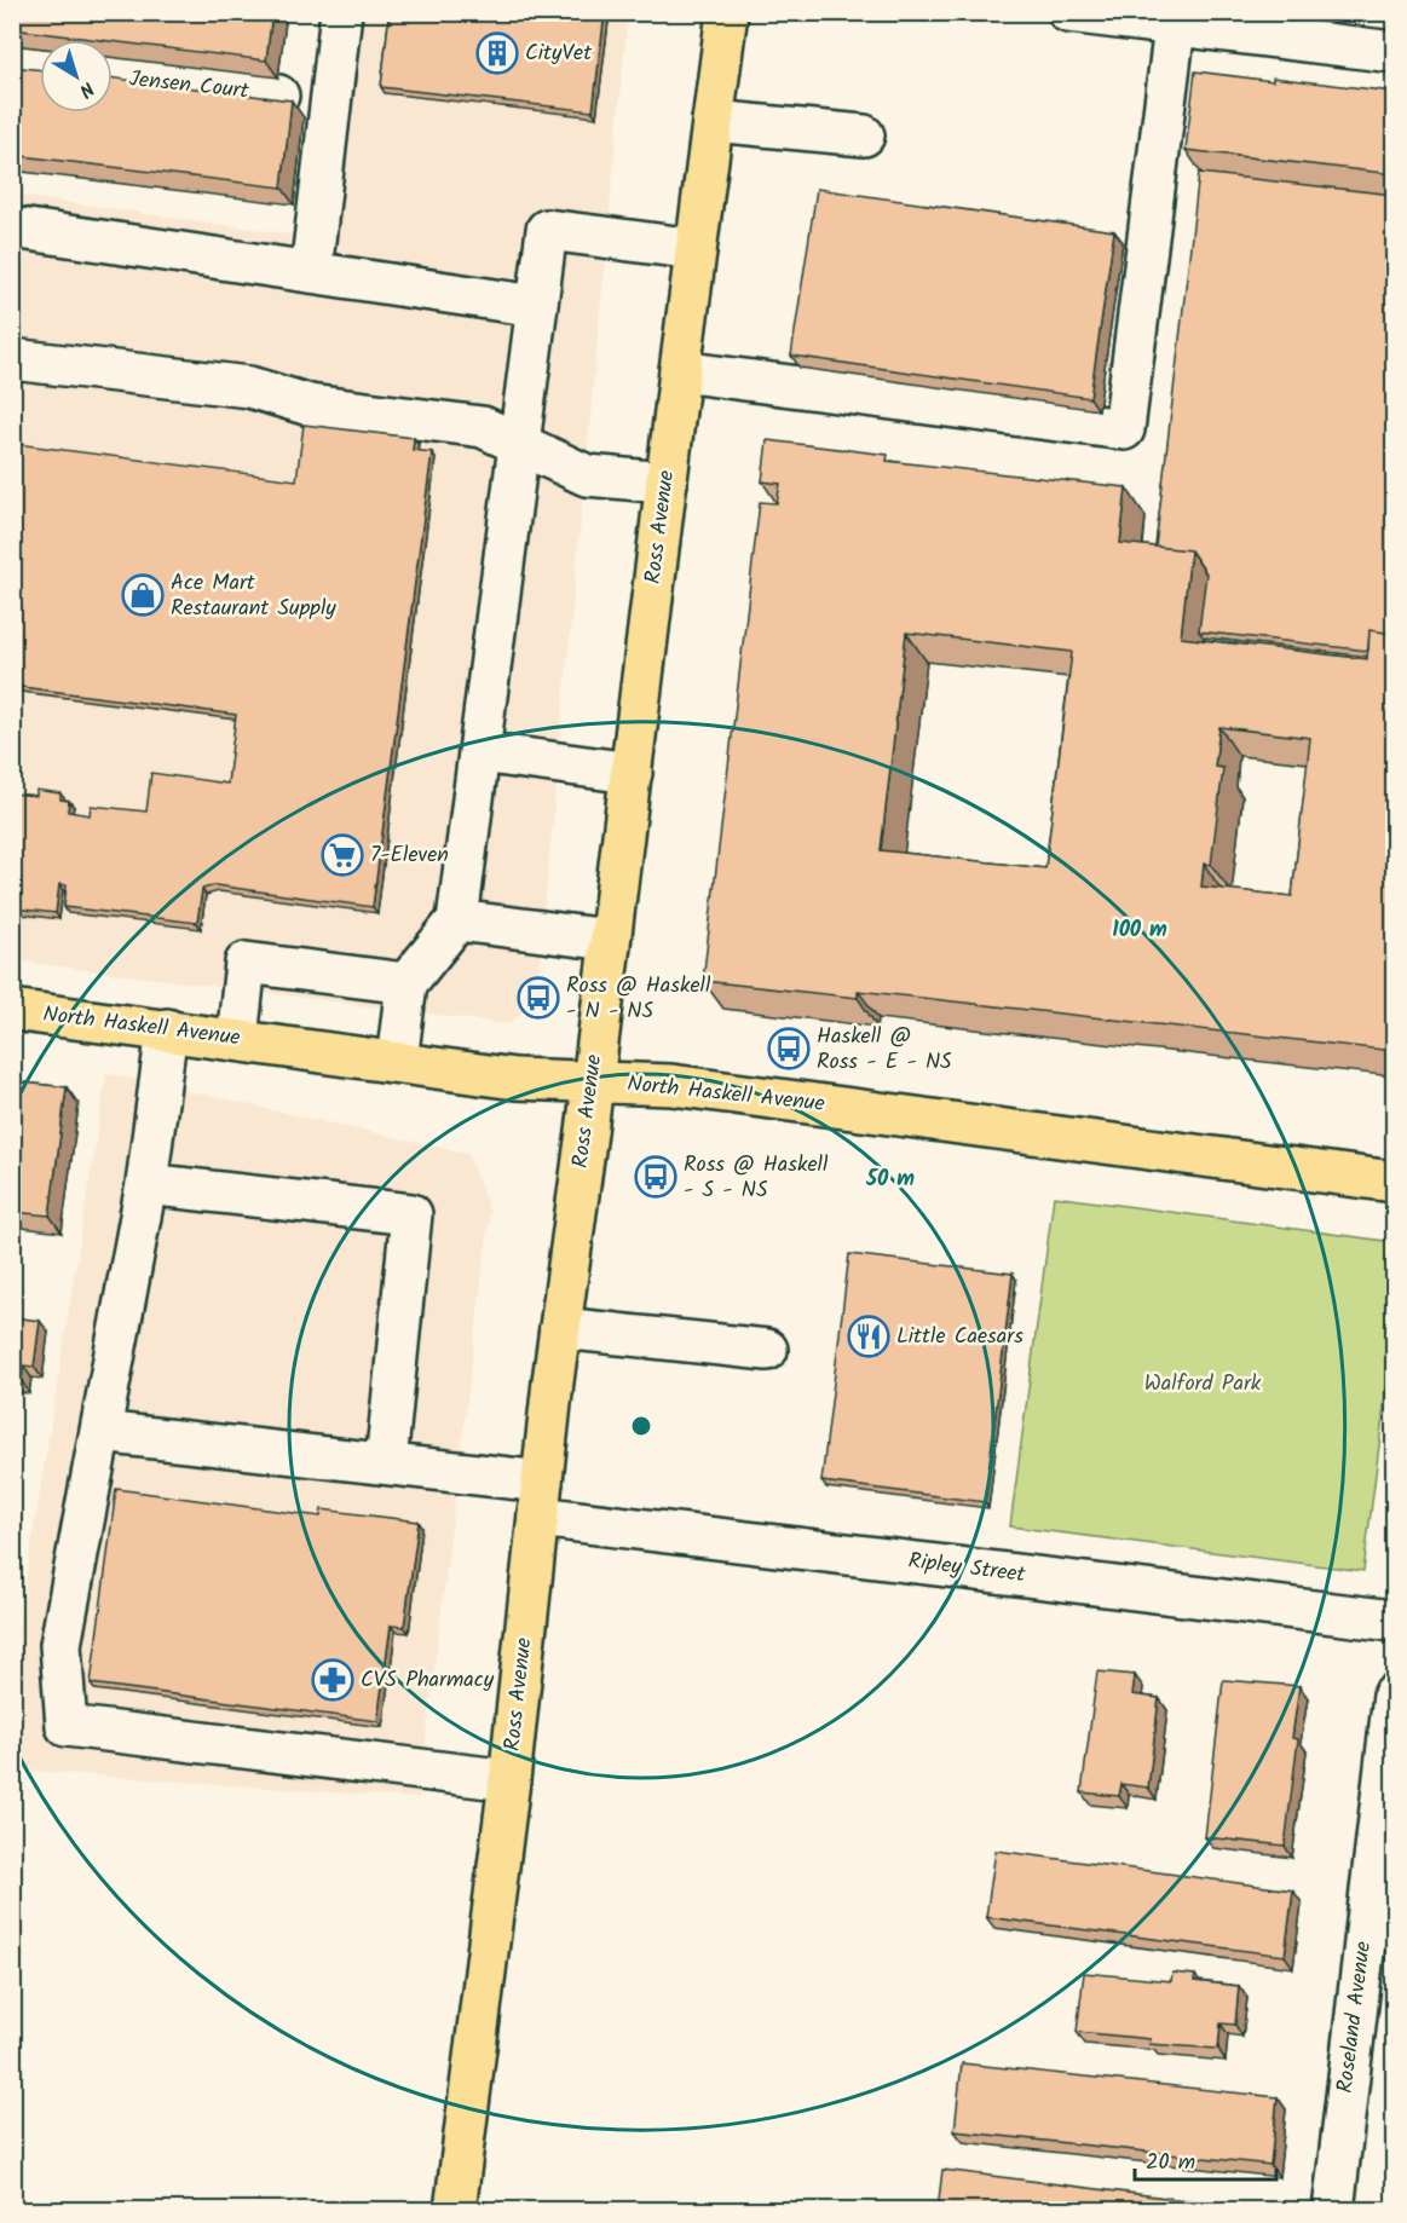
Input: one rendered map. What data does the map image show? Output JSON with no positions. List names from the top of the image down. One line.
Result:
{"streets":{"main road":["Ross Avenue","North Haskell Avenue"],"street":["Jensen Court","Ripley Street","Roseland Avenue"]},"crossings":[["Ross Avenue","North Haskell Avenue"],["Ross Avenue","Ripley Street"]],"parks":["Walford Park"],"places":{"building":["CityVet"],"shop":["Ace Mart Restaurant Supply"],"supermarket":["7-Eleven"],"bus stop":["Ross @ Haskell - N - NS","Haskell @ Ross - E - NS","Ross @ Haskell - S - NS"],"restaurant":["Little Caesars"],"pharmacy":["CVS Pharmacy"]},"scale_bar":"20 m","north":"bottom right","rings":["100 m","50 m"]}
